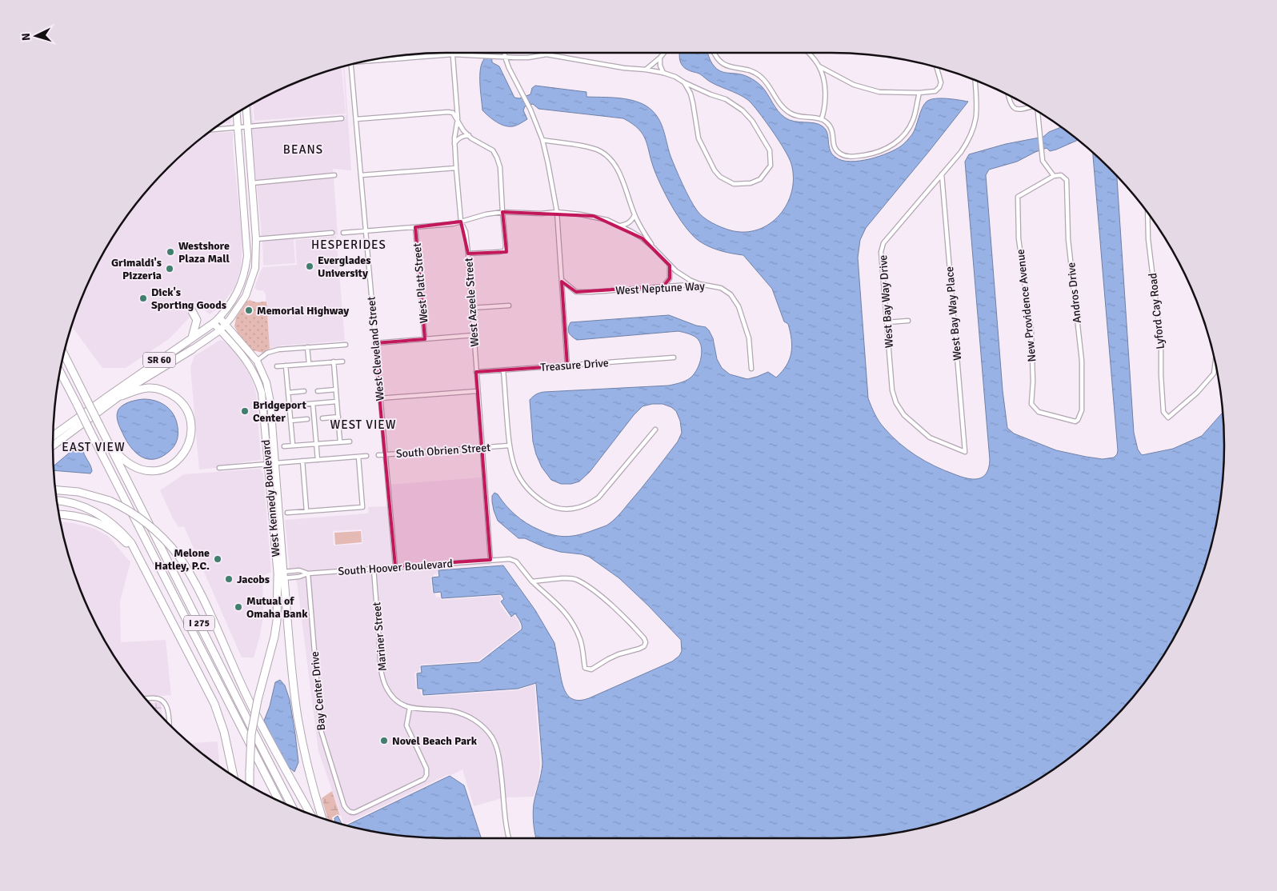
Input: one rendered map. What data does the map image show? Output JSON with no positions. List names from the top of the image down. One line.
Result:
{"streets":{"highway":["SR 60","I 275"],"main road":["West Kennedy Boulevard"],"street":["West Platt Street","West Neptune Way","Andros Drive","West Bay Way Drive","West Azeele Street","New Providence Avenue","Lyford Cay Road","West Bay Way Place","West Cleveland Street","Treasure Drive","South Obrien Street","South Hoover Boulevard","Mariner Street","Bay Center Drive"]},"crossings":[["Andros Drive","New Providence Avenue"],["West Bay Way Drive","West Bay Way Place"],["West Azeele Street","Treasure Drive"],["West Azeele Street","South Obrien Street"],["West Azeele Street","South Hoover Boulevard"],["West Cleveland Street","South Obrien Street"],["West Cleveland Street","South Hoover Boulevard"],["SR 60","West Kennedy Boulevard"],["West Kennedy Boulevard","South Hoover Boulevard"],["South Hoover Boulevard","Mariner Street"],["South Hoover Boulevard","Bay Center Drive"],["Mariner Street","Bay Center Drive"]],"districts":["BEANS","HESPERIDES","WEST VIEW","EAST VIEW"],"places":["Westshore Plaza Mall","Everglades University","Grimaldi's Pizzeria","Dick's Sporting Goods","Memorial Highway","Bridgeport Center","Melone Hatley, P.C.","Jacobs","Mutual of Omaha Bank","Novel Beach Park"],"north":"left"}
